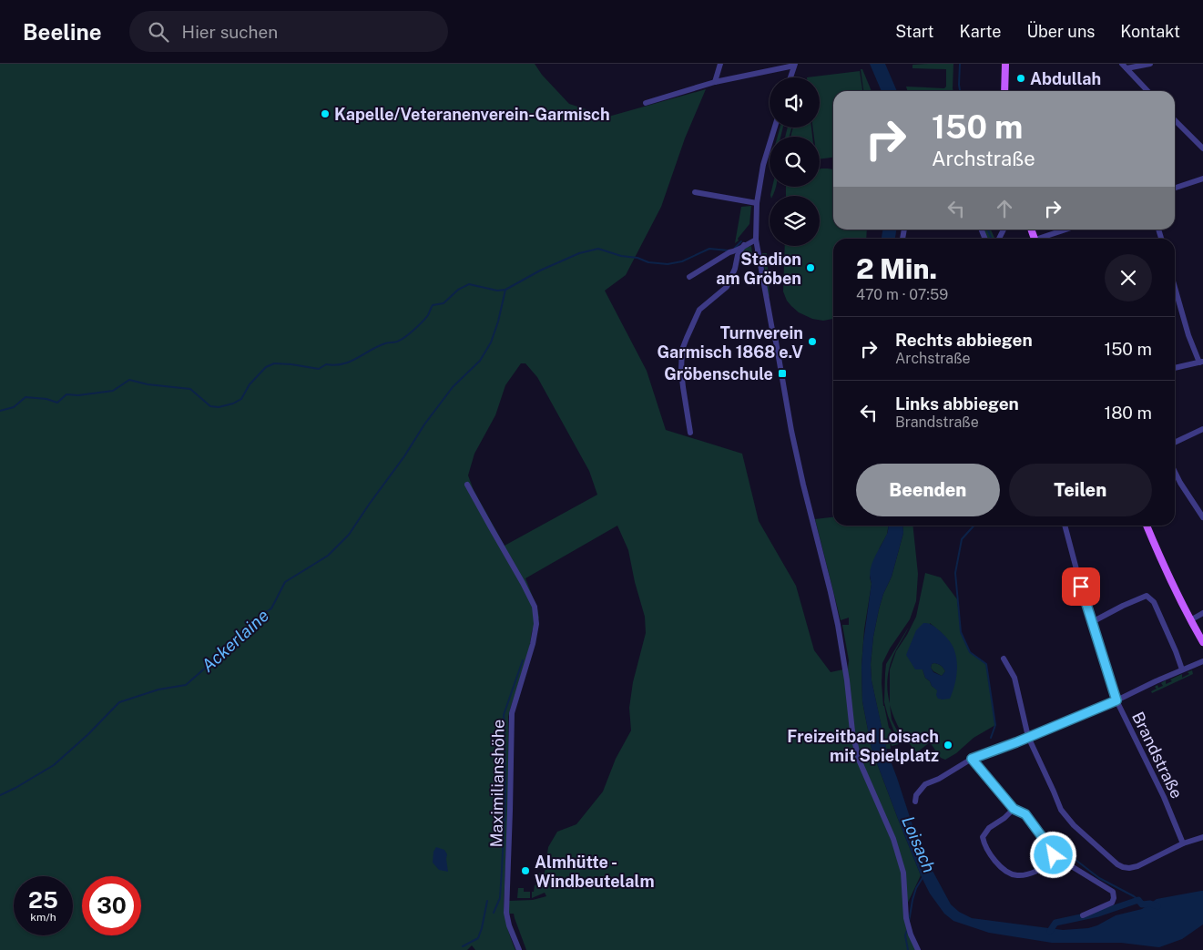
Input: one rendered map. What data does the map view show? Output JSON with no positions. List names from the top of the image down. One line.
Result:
{"streets":{"street":["Brandstraße","Maximilianshöhe"]},"water":["Ackerlaine","Loisach"],"places":{"other":["Abdullah","Kapelle/Veteranenverein-Garmisch","Stadion am Gröben","Turnverein Garmisch 1868 e.V","Freizeitbad Loisach mit Spielplatz","Almhütte - Windbeutelalm"],"transit":["Gröbenschule"]},"page":{"header":"Beeline","search":"Hier suchen","nav":["Start","Karte","Über uns","Kontakt"],"turn":["150 m","Archstraße"],"heading":["2 Min.","470 m · 07:59"],"list":[{"name":"Rechts abbiegen","note":"Archstraße","value":"150 m"},{"name":"Links abbiegen","note":"Brandstraße","value":"180 m"}],"buttons":["Beenden","Teilen"],"speed":"25 km/h","limit":"30"}}
